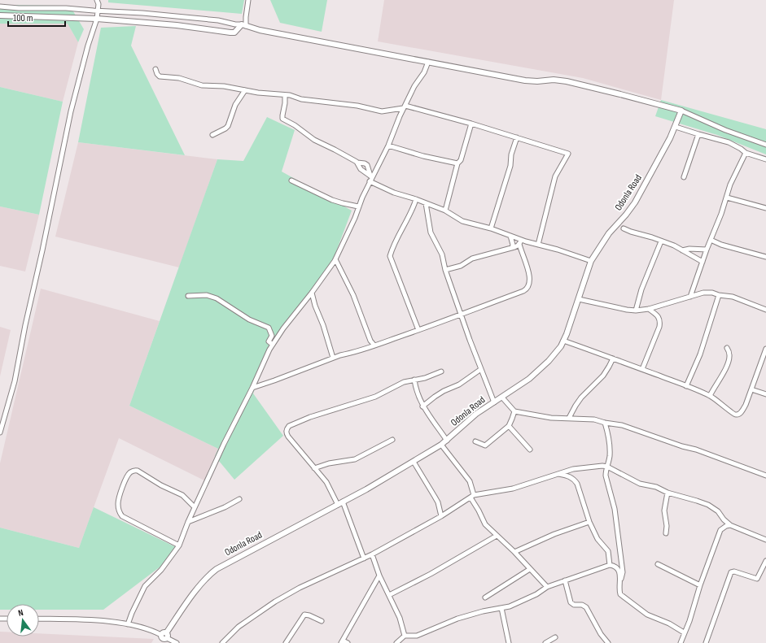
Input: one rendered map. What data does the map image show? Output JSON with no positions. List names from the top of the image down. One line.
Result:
{"streets":{"street":["Odonla Road"]},"scale_bar":"100 m","north":"top"}
